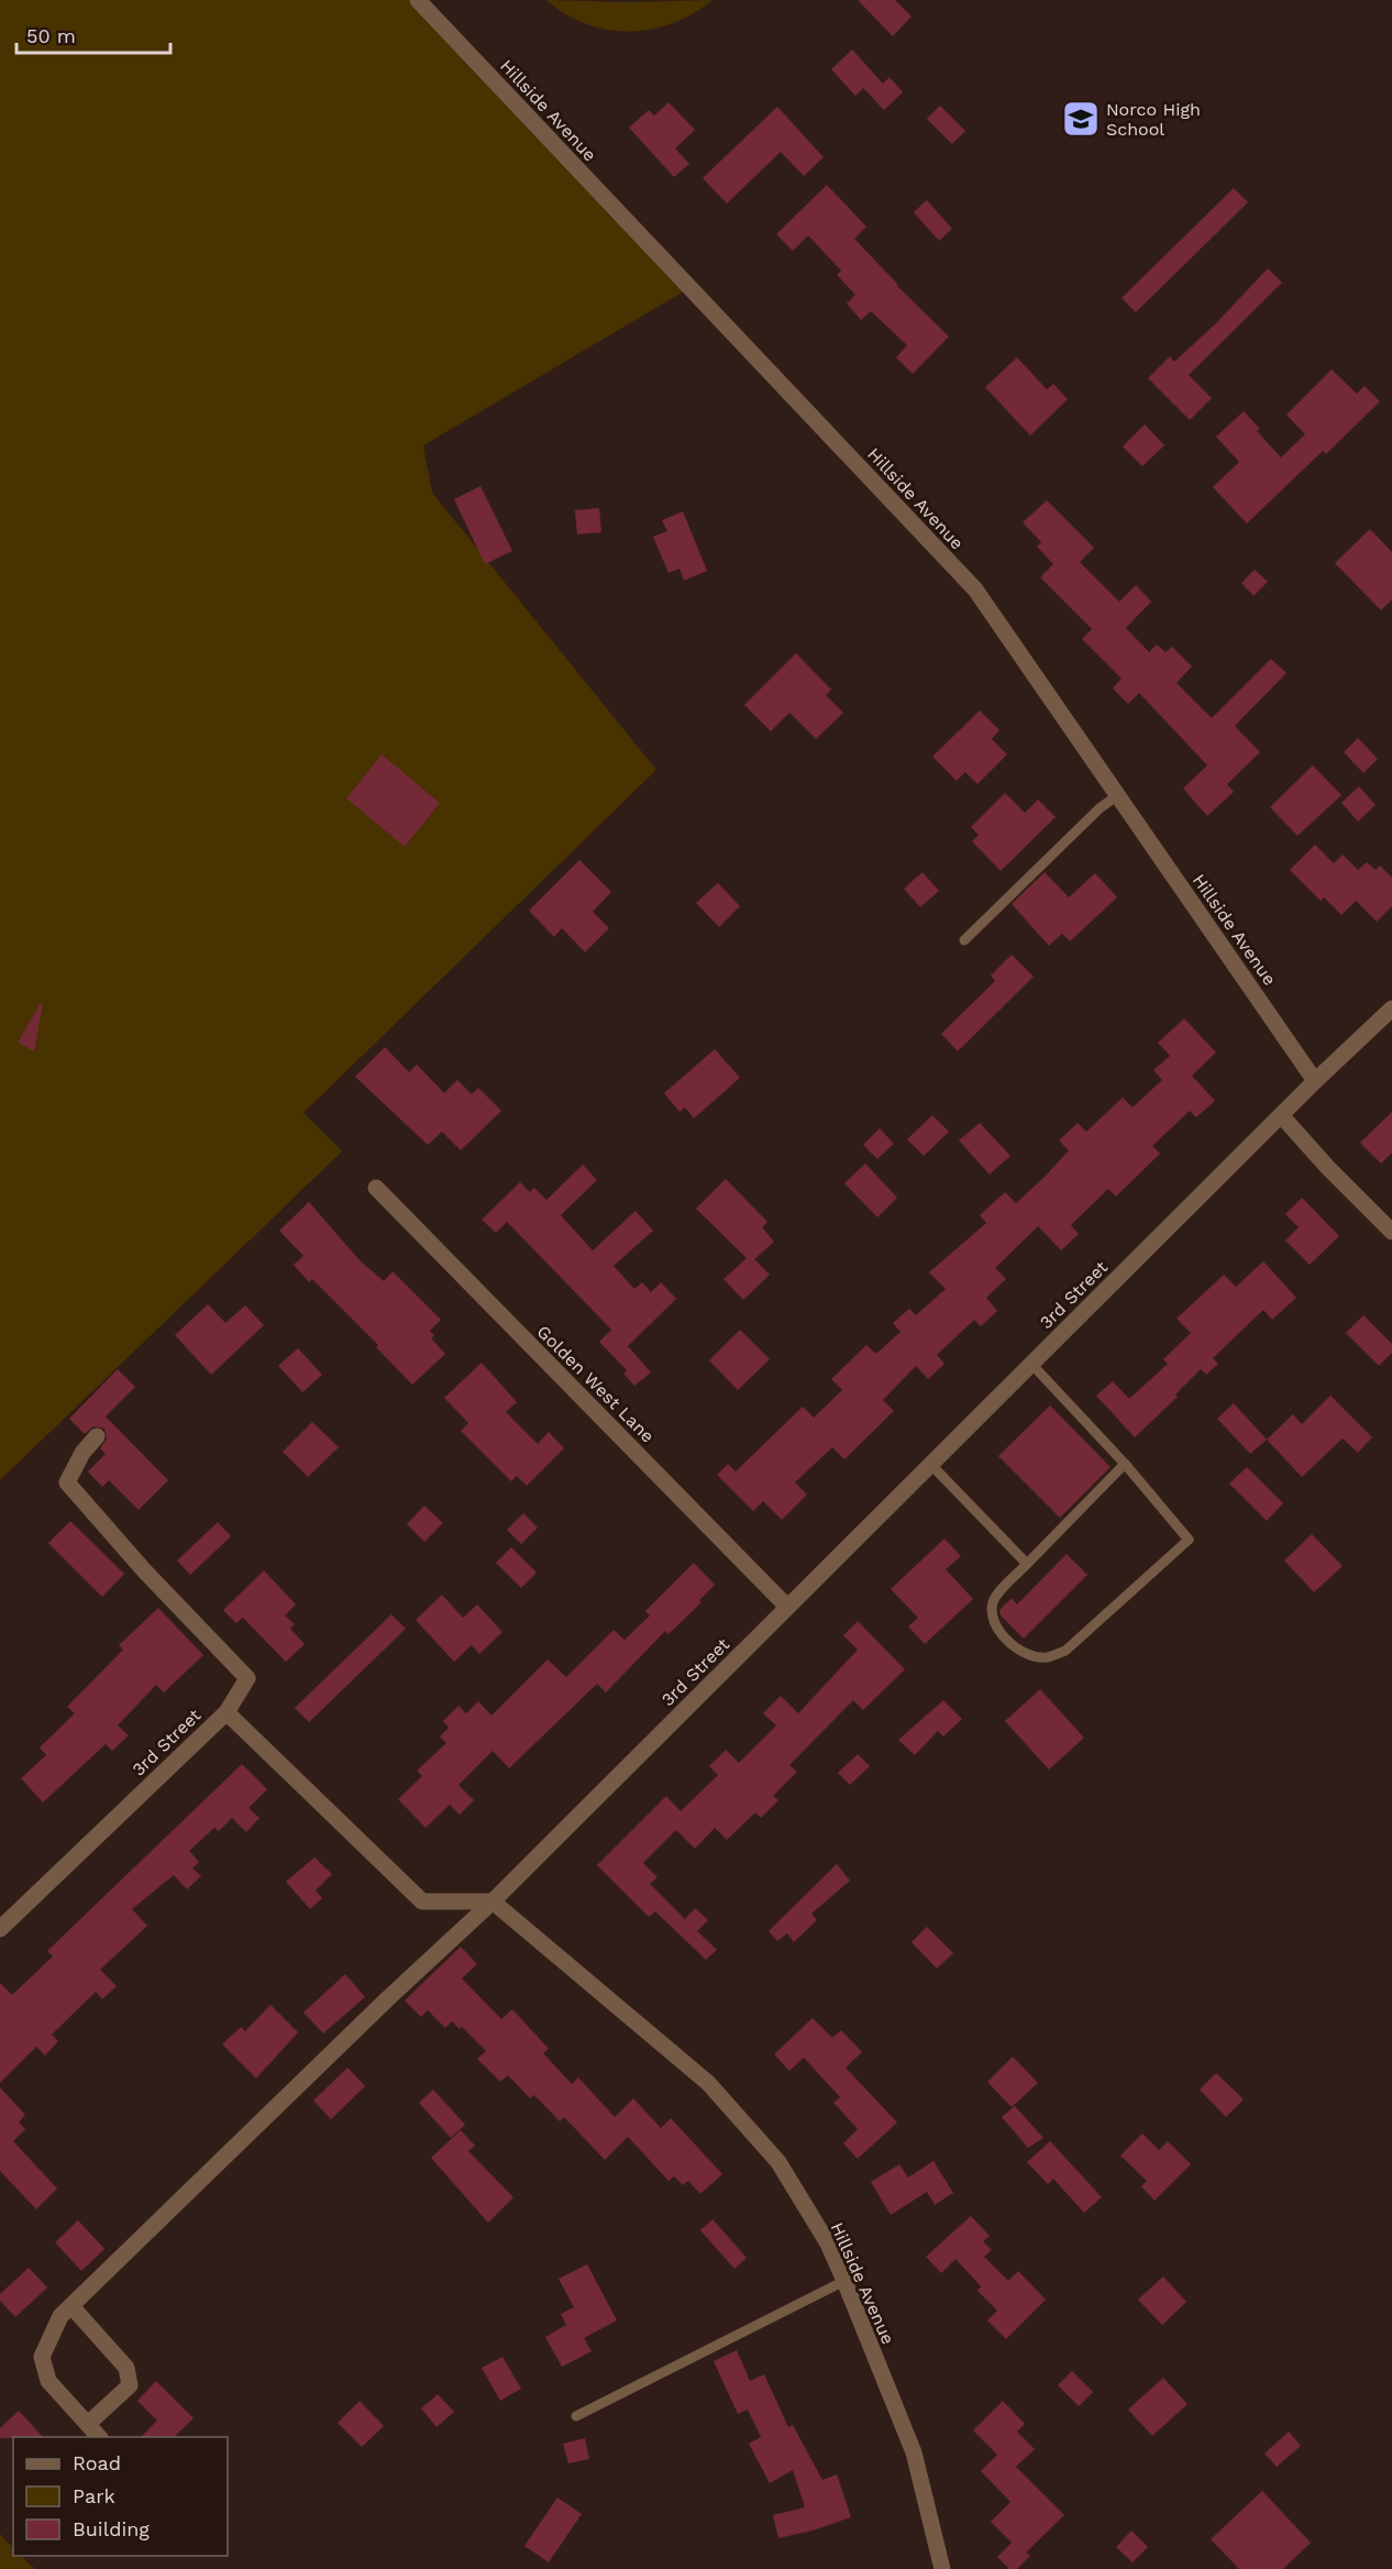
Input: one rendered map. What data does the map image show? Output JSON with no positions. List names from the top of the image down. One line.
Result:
{"streets":{"street":["Hillside Avenue","3rd Street","Golden West Lane"]},"crossings":[["Hillside Avenue","3rd Street"],["3rd Street","Golden West Lane"]],"places":{"school or university":["Norco High School"]},"legend":["Road","Park","Building"],"scale_bar":"50 m"}
